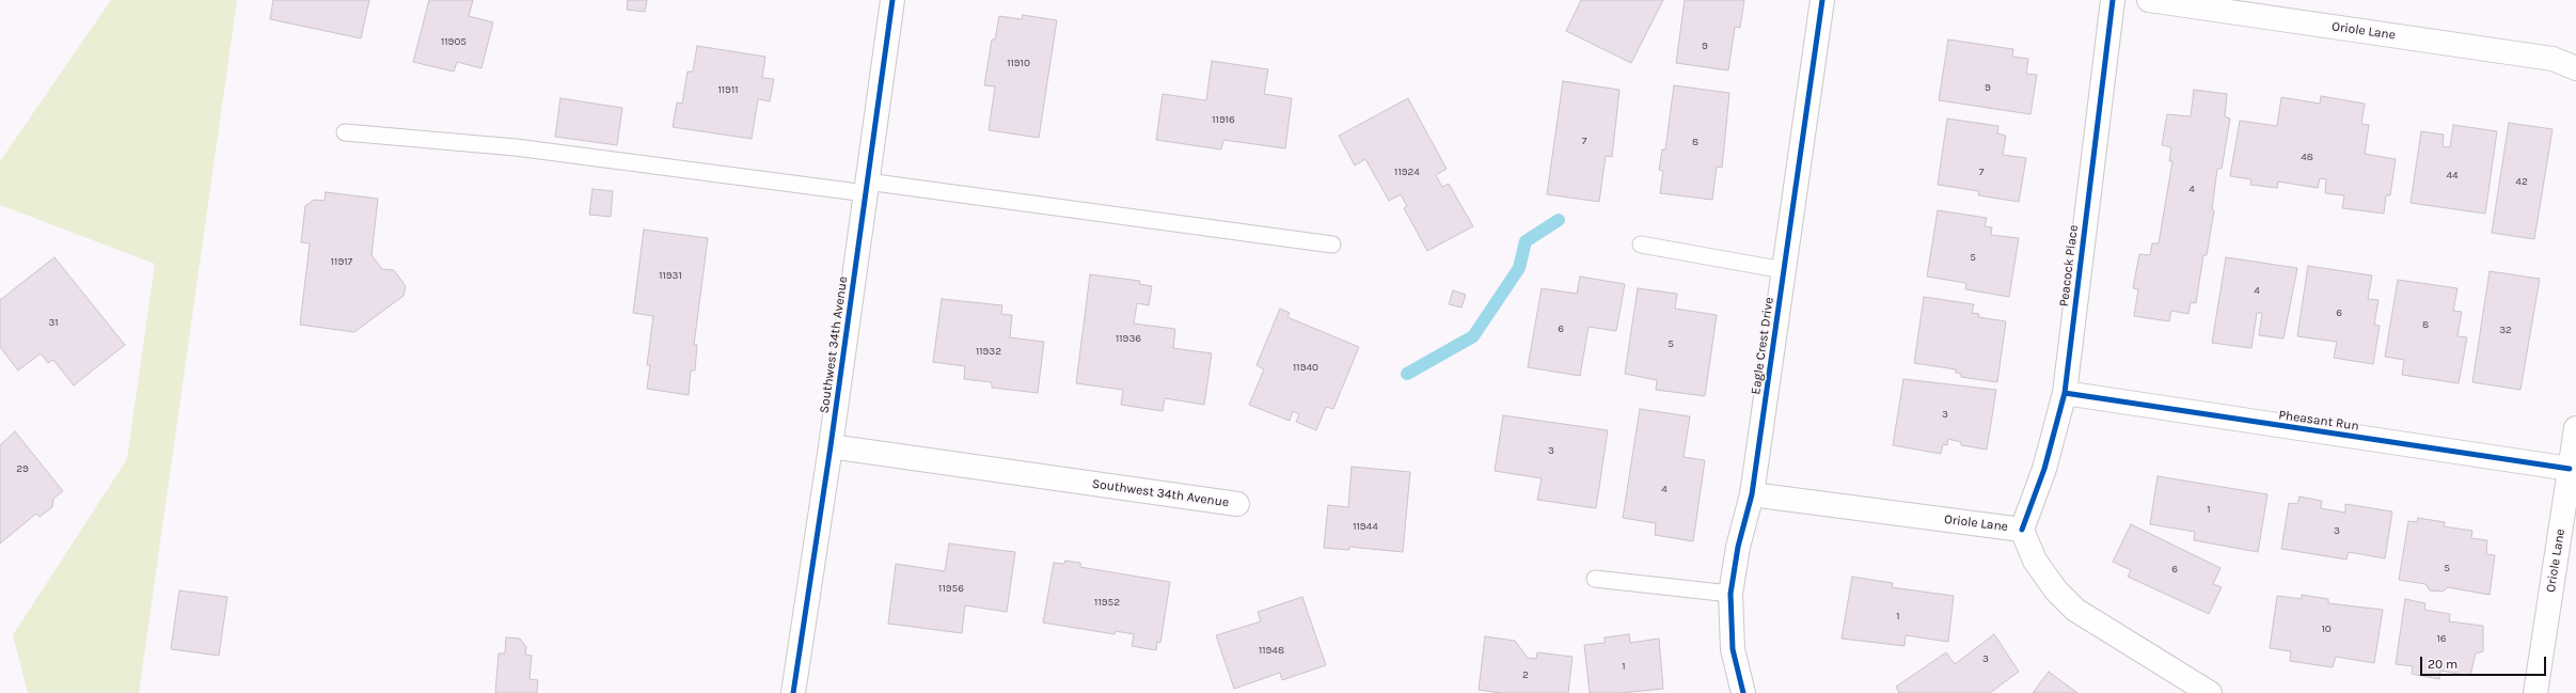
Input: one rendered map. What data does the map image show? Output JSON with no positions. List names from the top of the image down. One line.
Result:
{"streets":{"street":["Oriole Lane","Peacock Place","Southwest 34th Avenue","Eagle Crest Drive","Pheasant Run"]},"crossings":[["Oriole Lane","Peacock Place"],["Oriole Lane","Eagle Crest Drive"],["Oriole Lane","Pheasant Run"],["Peacock Place","Pheasant Run"]],"house_numbers":["11905","9","11910","9","11911","11916","7","8","48","11924","7","44","42","4","5","11917","11931","4","6","31","8","6","32","11936","5","11932","11940","3","3","29","4","1","11944","3","5","6","11956","11952","1","10","16","11948","3","1","2"],"scale_bar":"20 m"}
